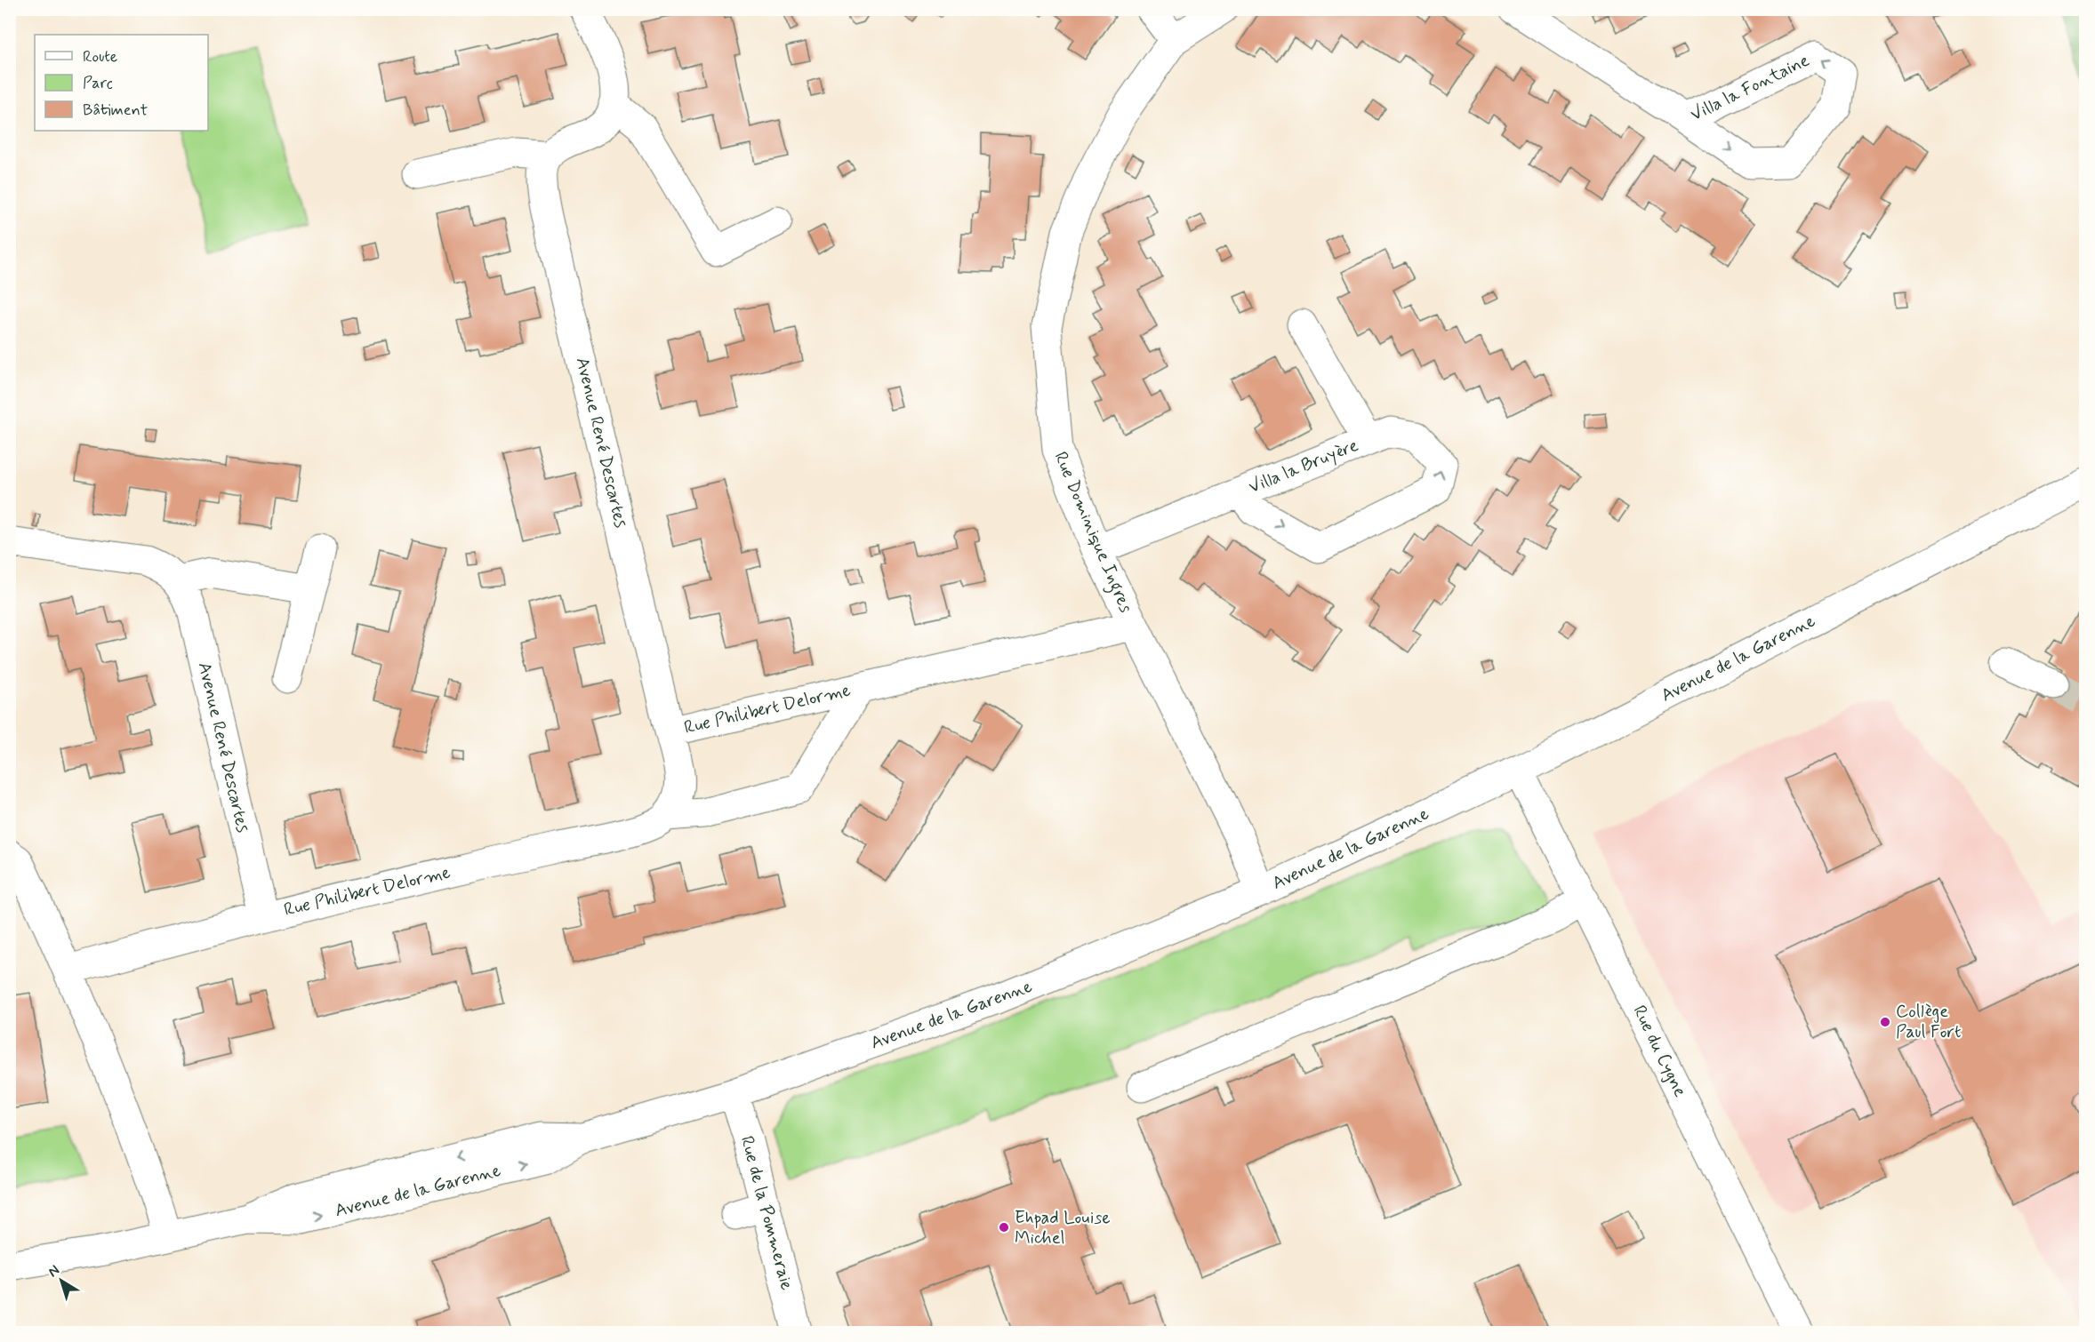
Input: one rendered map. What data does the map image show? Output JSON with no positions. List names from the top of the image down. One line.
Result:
{"streets":{"street":["Villa la Fontaine","Avenue René Descartes","Villa la Bruyère","Rue Dominique Ingres","Avenue de la Garenne","Rue Philibert Delorme","Rue du Cygne","Rue de la Pommeraie"]},"crossings":[["Avenue René Descartes","Rue Philibert Delorme"],["Villa la Bruyère","Rue Dominique Ingres"],["Rue Dominique Ingres","Avenue de la Garenne"],["Rue Dominique Ingres","Rue Philibert Delorme"],["Avenue de la Garenne","Rue du Cygne"],["Avenue de la Garenne","Rue de la Pommeraie"]],"places":["Collège Paul Fort","Ehpad Louise Michel"],"legend":["Route","Parc","Bâtiment"],"north":"top left"}
